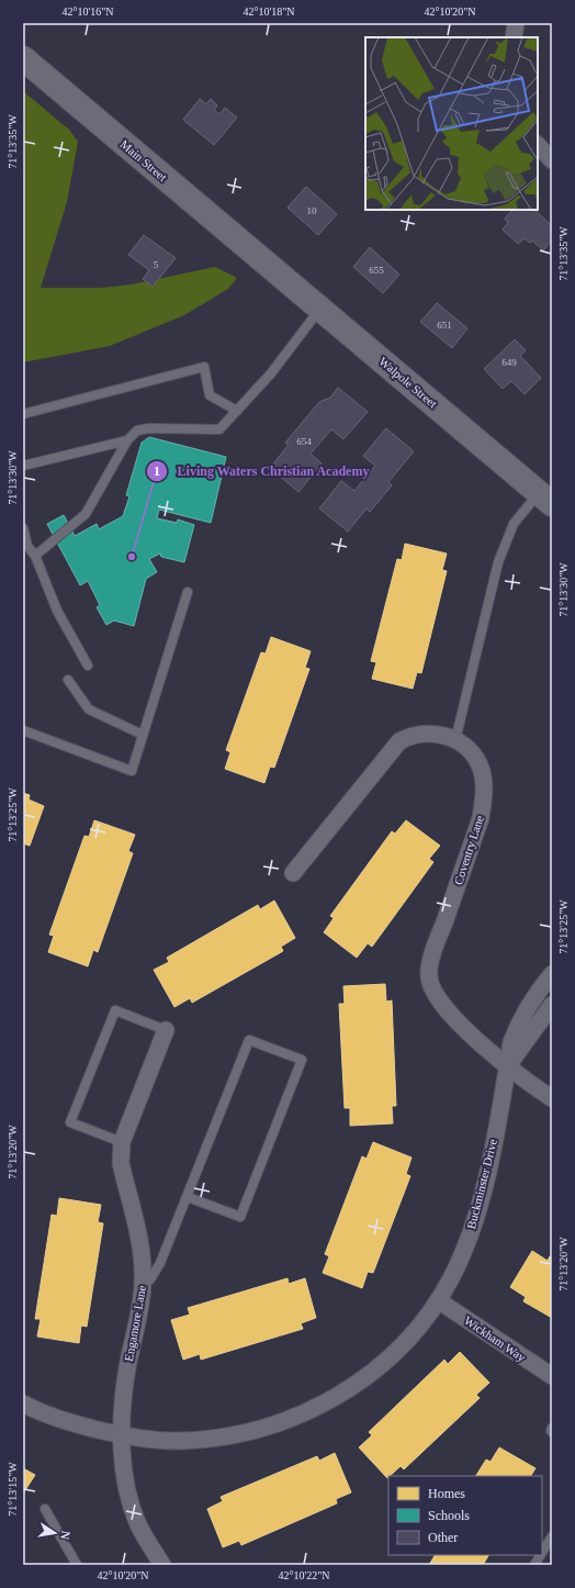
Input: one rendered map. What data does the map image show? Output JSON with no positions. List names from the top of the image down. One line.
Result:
{"streets":{"main road":["Main Street","Walpole Street"],"street":["Coventry Lane","Buckminster Drive","Engamore Lane","Wickham Way"]},"crossings":[["Main Street","Walpole Street"],["Coventry Lane","Buckminster Drive"],["Buckminster Drive","Engamore Lane"],["Buckminster Drive","Wickham Way"]],"places":["Living Waters Christian Academy"],"house_numbers":["10","5","655","651","649","654"],"legend":["Homes","Schools","Other"],"north":"right","coordinates":["42°10'16\"N","42°10'18\"N","42°10'20\"N","71°13'35\"W","71°13'30\"W","71°13'25\"W","71°13'20\"W","71°13'15\"W","42°10'22\"N"]}
